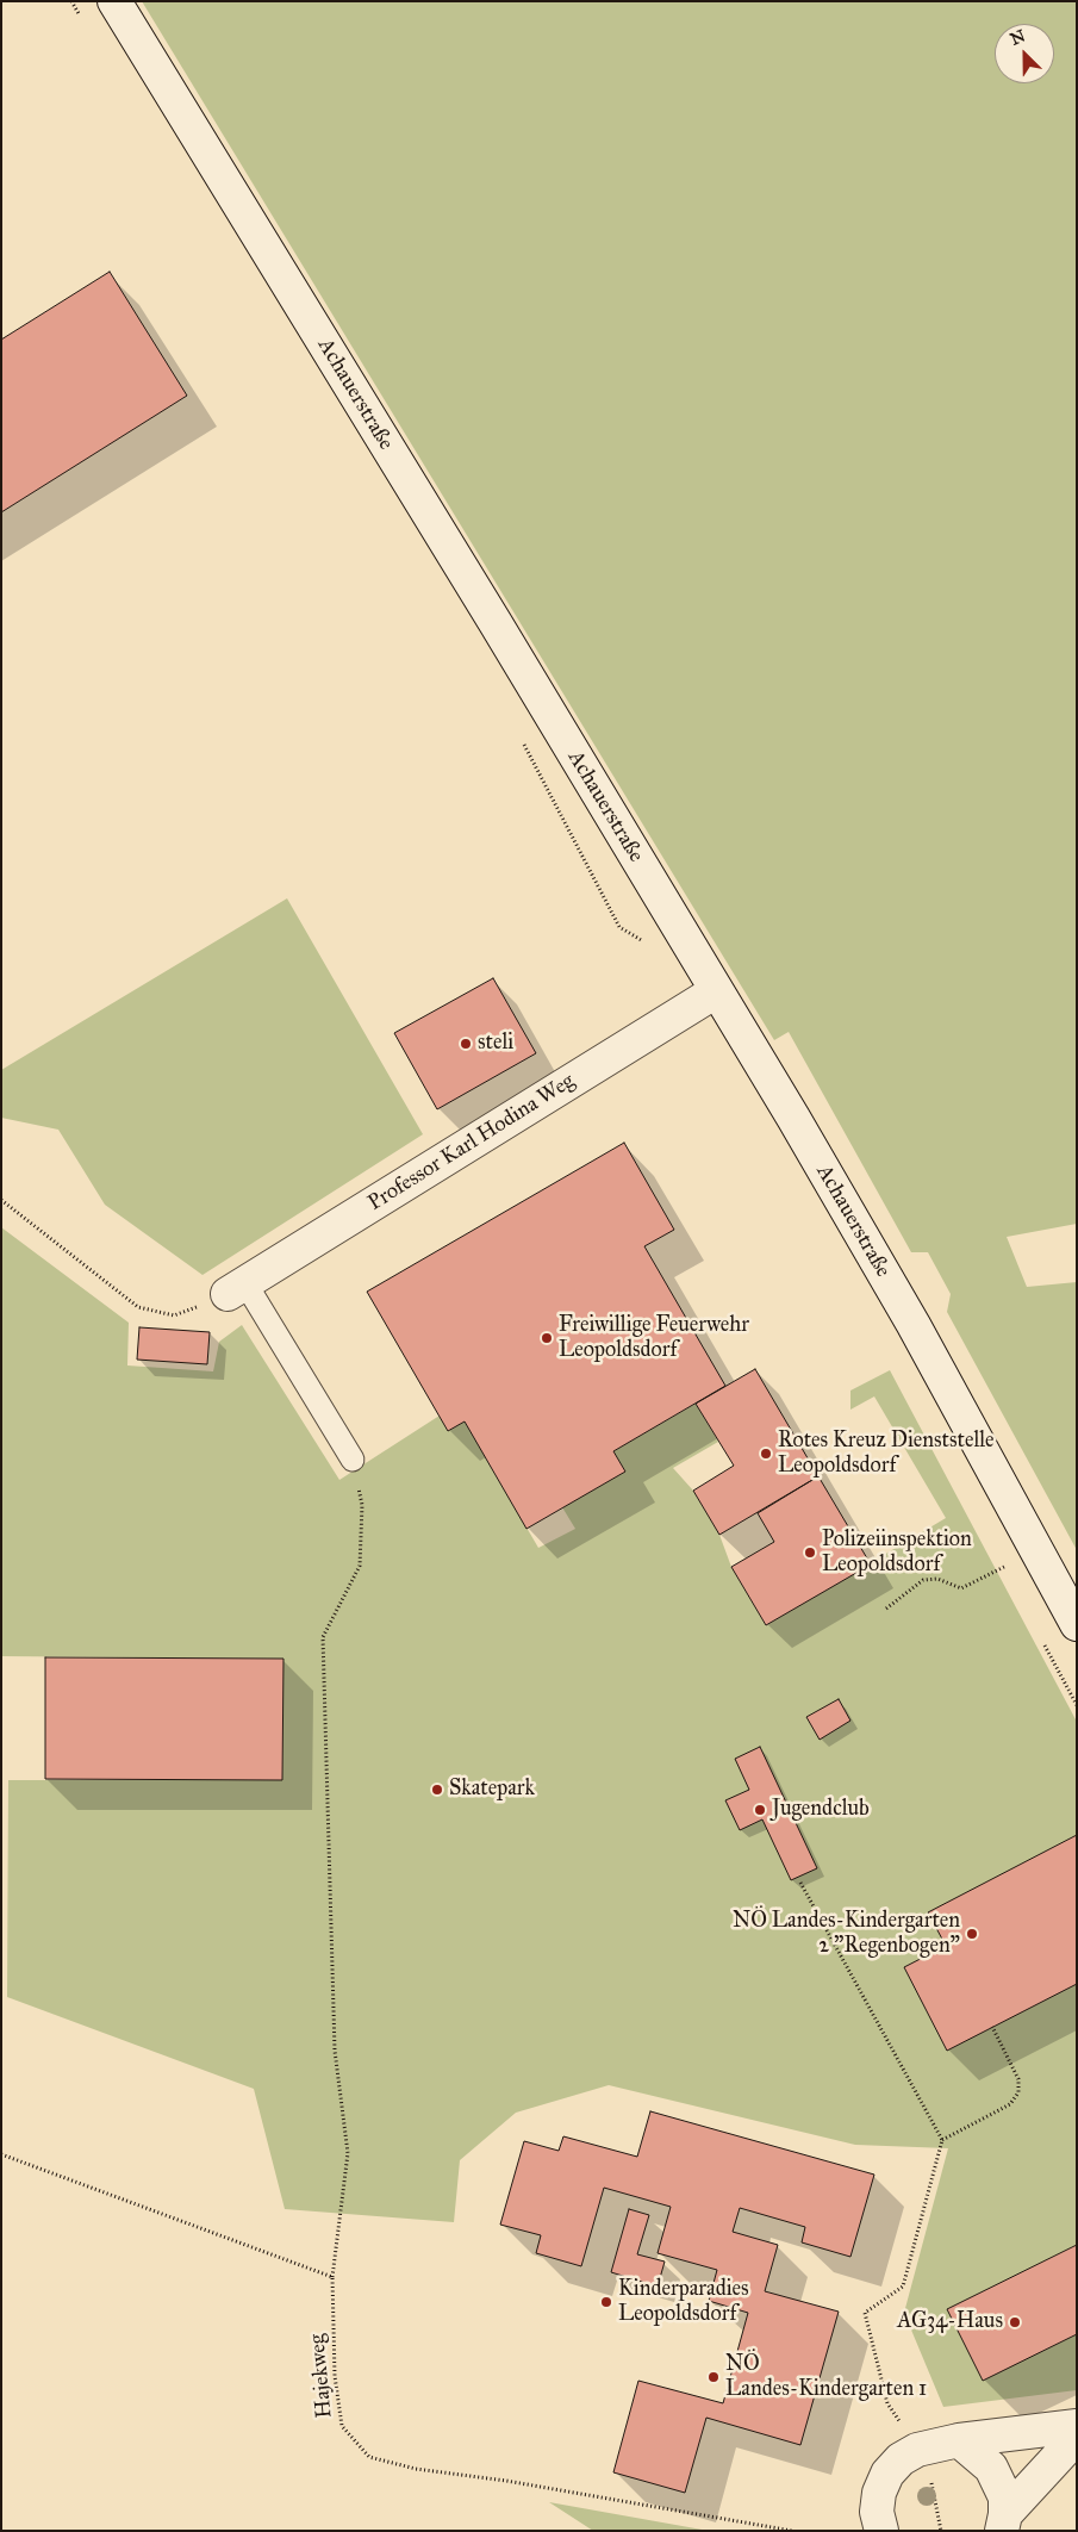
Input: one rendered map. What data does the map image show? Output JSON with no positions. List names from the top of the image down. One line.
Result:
{"streets":{"street":["Achauerstraße","Professor Karl Hodina Weg"],"path":["Hajekweg"]},"crossings":[["Achauerstraße","Professor Karl Hodina Weg"]],"places":["steli","Freiwillige Feuerwehr Leopoldsdorf","Rotes Kreuz Dienststelle Leopoldsdorf","Polizeiinspektion Leopoldsdorf","Skatepark","Jugendclub","NÖ Landes-Kindergarten 2 \"Regenbogen\"","Kinderparadies Leopoldsdorf","AG34-Haus","NÖ Landes-Kindergarten 1"],"north":"top left"}
